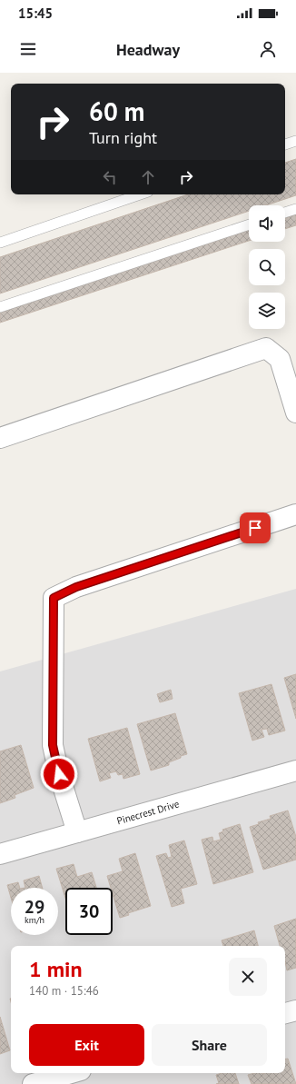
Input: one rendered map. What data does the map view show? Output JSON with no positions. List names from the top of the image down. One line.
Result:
{"streets":{"street":["Pinecrest Drive"]},"page":{"status":"15:45","header":"Headway","turn":["60 m","Turn right"],"speed":"29 km/h","limit":"30","heading":["1 min","140 m · 15:46"],"buttons":["Exit","Share"]}}
